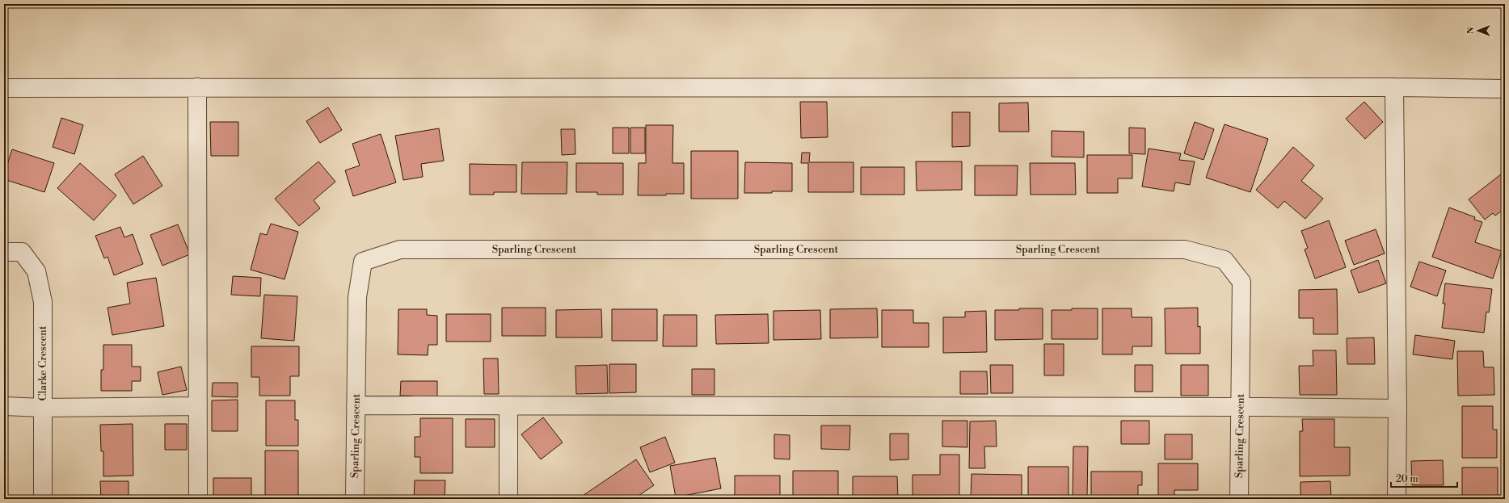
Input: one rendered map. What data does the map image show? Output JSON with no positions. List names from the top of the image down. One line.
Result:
{"streets":{"street":["Sparling Crescent","Clarke Crescent"]},"scale_bar":"20 m","north":"left"}
